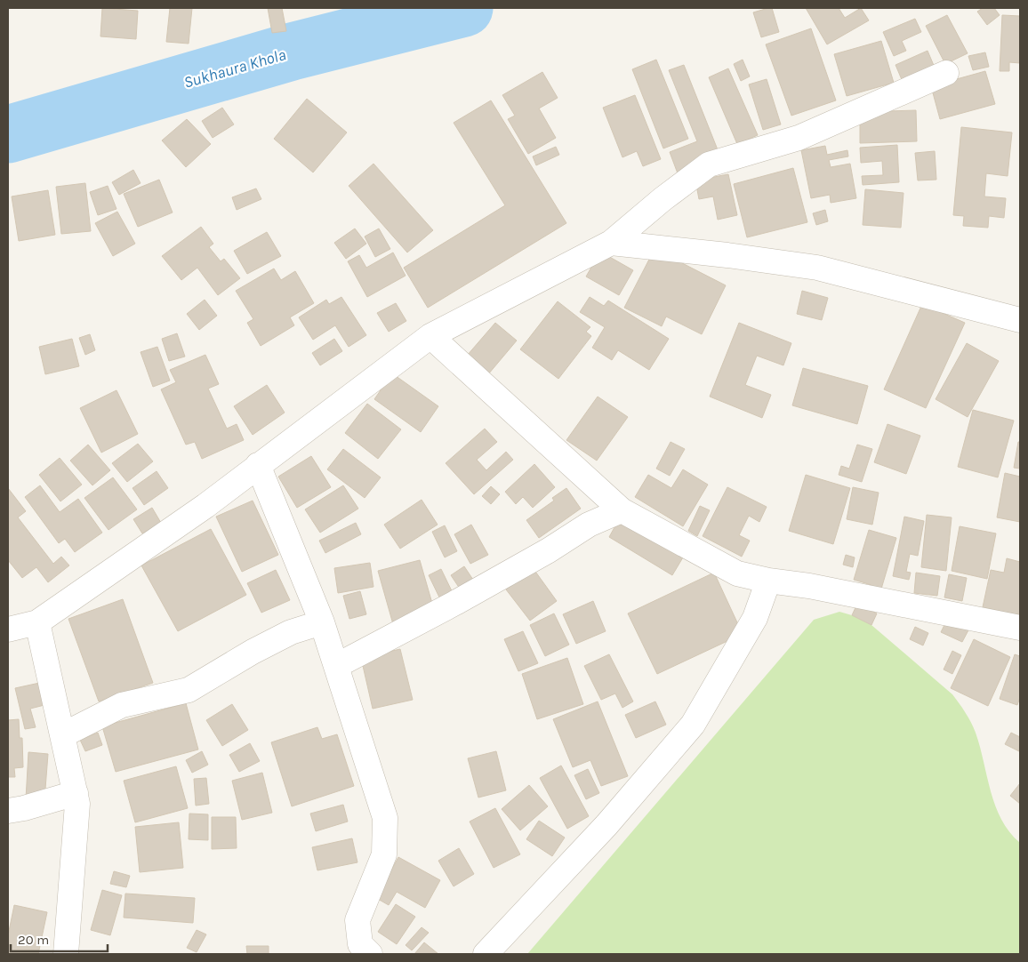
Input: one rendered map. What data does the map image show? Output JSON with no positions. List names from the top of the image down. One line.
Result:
{"water":["Sukhaura Khola"],"scale_bar":"20 m"}
